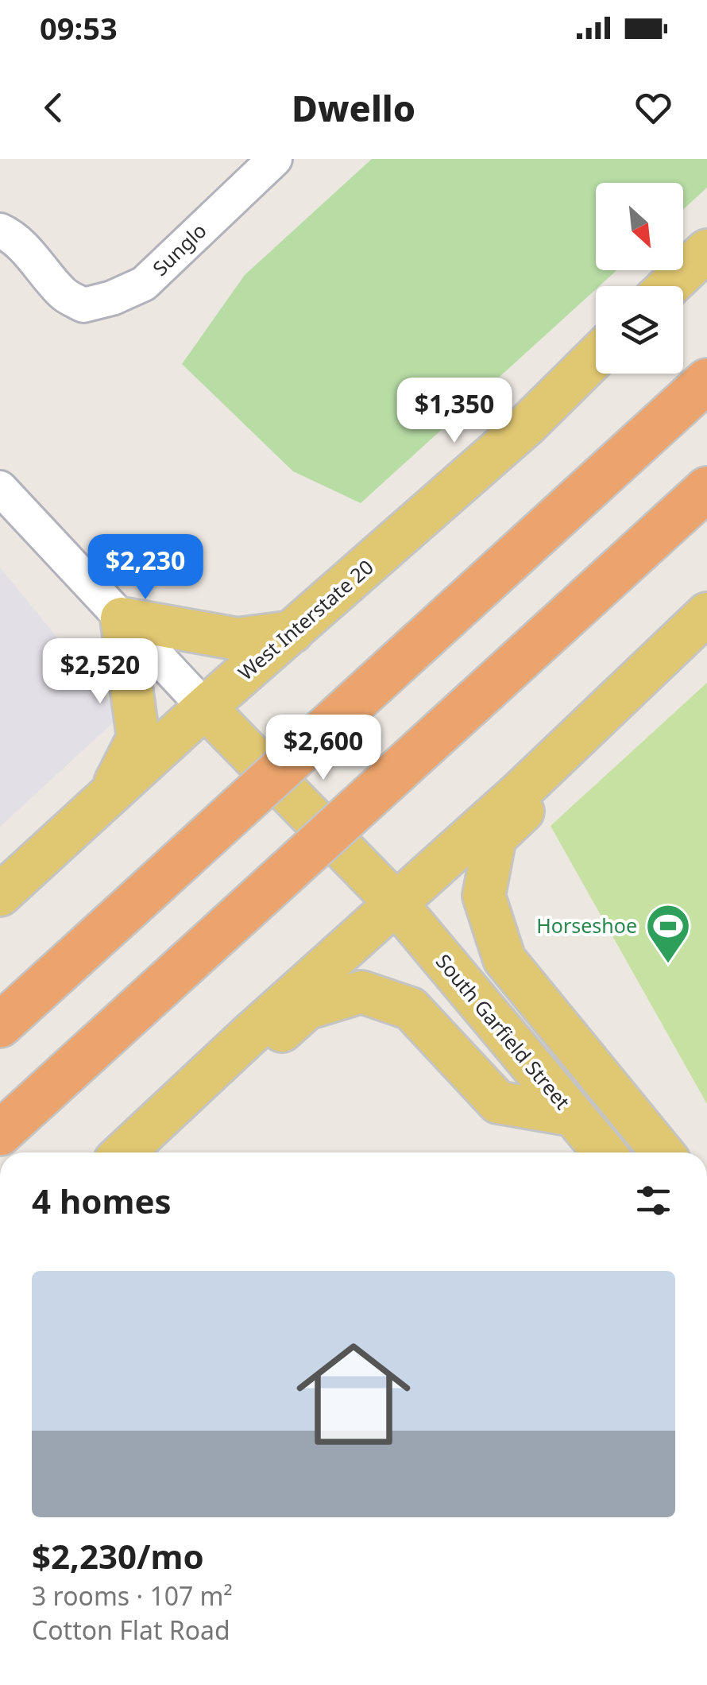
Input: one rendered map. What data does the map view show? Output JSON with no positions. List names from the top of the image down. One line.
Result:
{"streets":{"main road":["West Interstate 20","South Garfield Street"],"street":["Sunglo"]},"crossings":[["West Interstate 20","South Garfield Street"]],"places":{"sports":["Horseshoe"]},"north":"bottom right","page":{"status":"09:53","header":"Dwello","price":["$1,350","$2,230","$2,520","$2,600"],"heading":"4 homes","list":[{"name":"$2,230/mo","note":"3 rooms · 107 m² · Cotton Flat Road"}]}}
